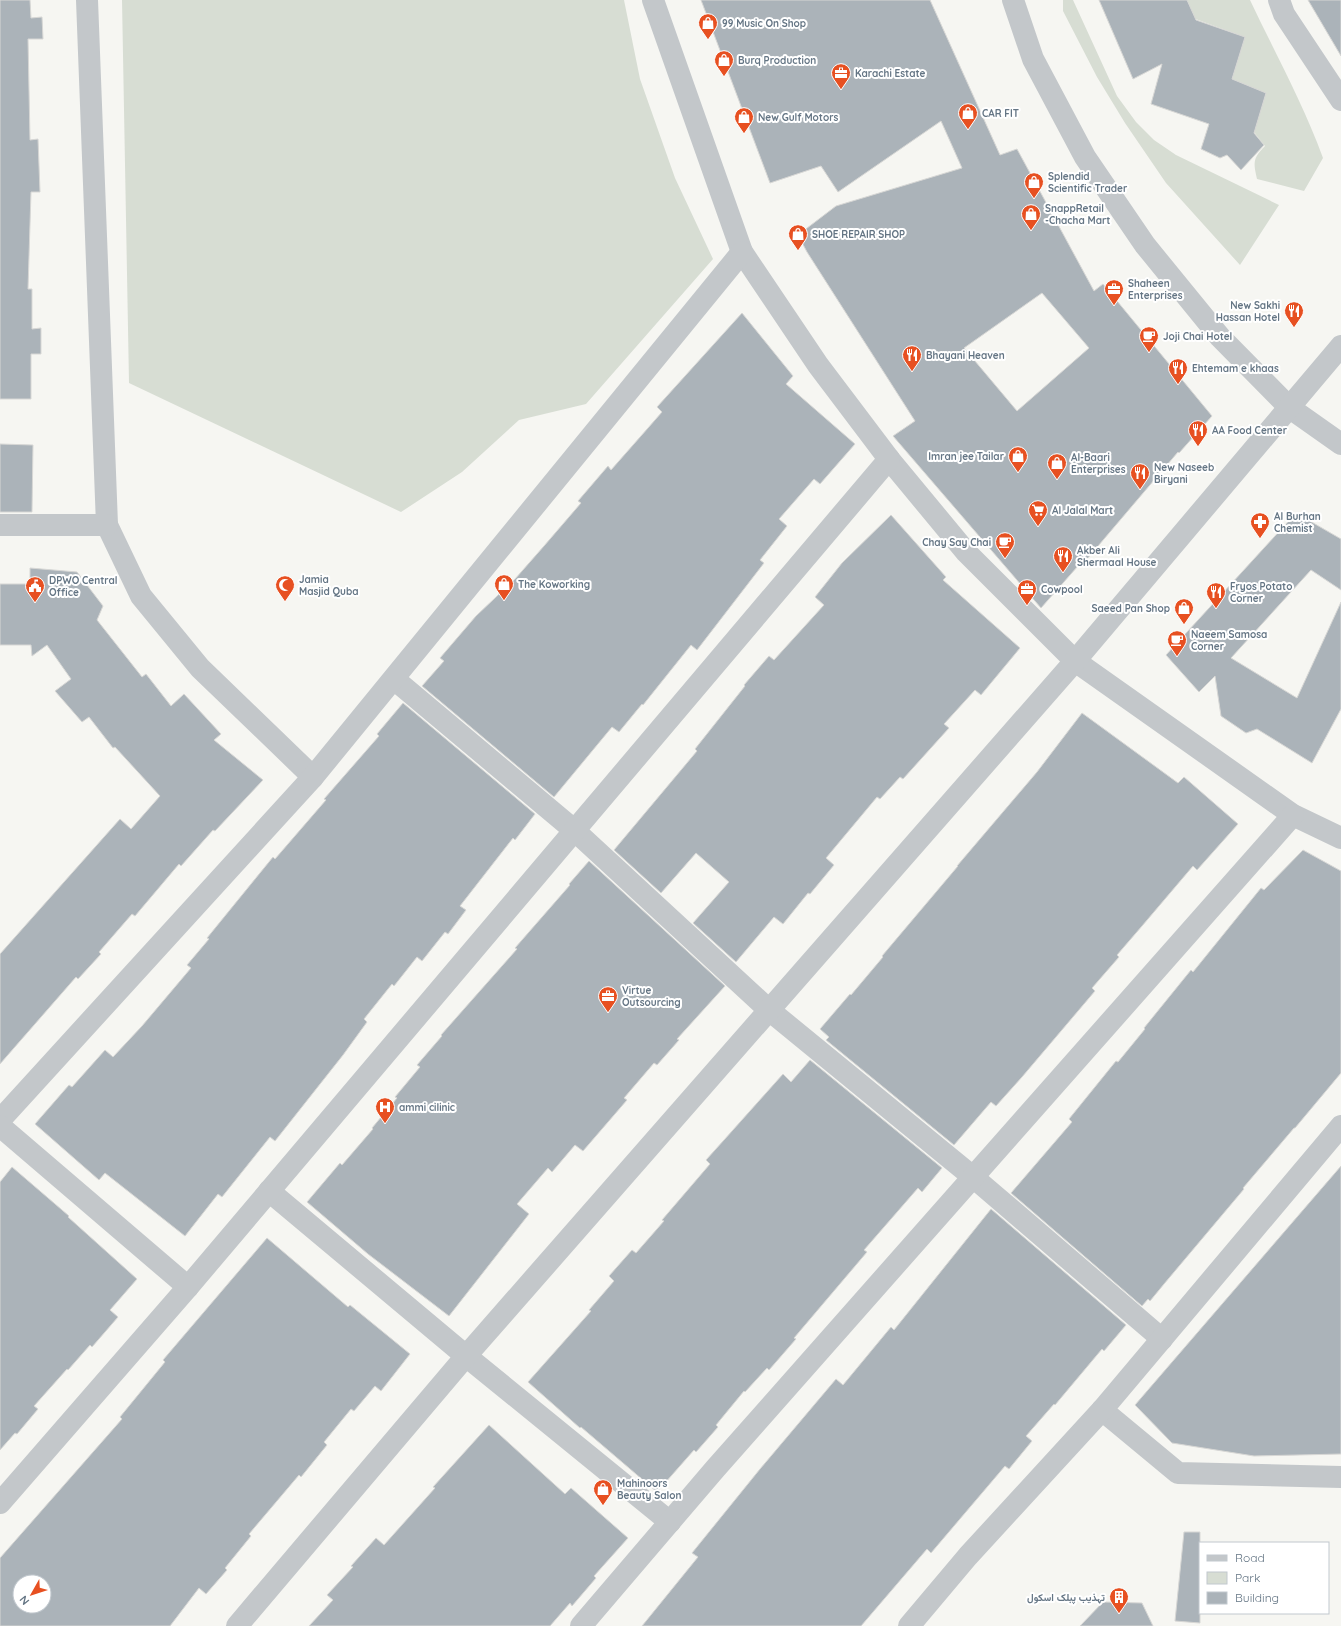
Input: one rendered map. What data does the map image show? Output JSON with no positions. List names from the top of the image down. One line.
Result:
{"places":{"shop":["99 Music On Shop","Burq Production","CAR FIT","New Gulf Motors","Splendid Scientific Trader","SnappRetail -Chacha Mart","SHOE REPAIR SHOP","Imran jee Tailar","Al-Baari Enterprises","The Koworking","Saeed Pan Shop","Mahinoors Beauty Salon"],"office":["Karachi Estate","Shaheen Enterprises","Cowpool","Virtue Outsourcing"],"restaurant":["New Sakhi Hassan Hotel","Bhayani Heaven","Ehtemam e khaas","AA Food Center","New Naseeb Biryani","Akber Ali Shermaal House","Fryos Potato Corner"],"cafe":["Joji Chai Hotel","Chay Say Chai","Naeem Samosa Corner"],"supermarket":["Al Jalal Mart"],"pharmacy":["Al Burhan Chemist"],"mosque":["Jamia Masjid Quba"],"public building":["DPWO Central Office"],"hospital":["ammi cilinic"],"building":["تہذیب پبلک اسکول"]},"legend":["Road","Park","Building"],"north":"bottom left"}
